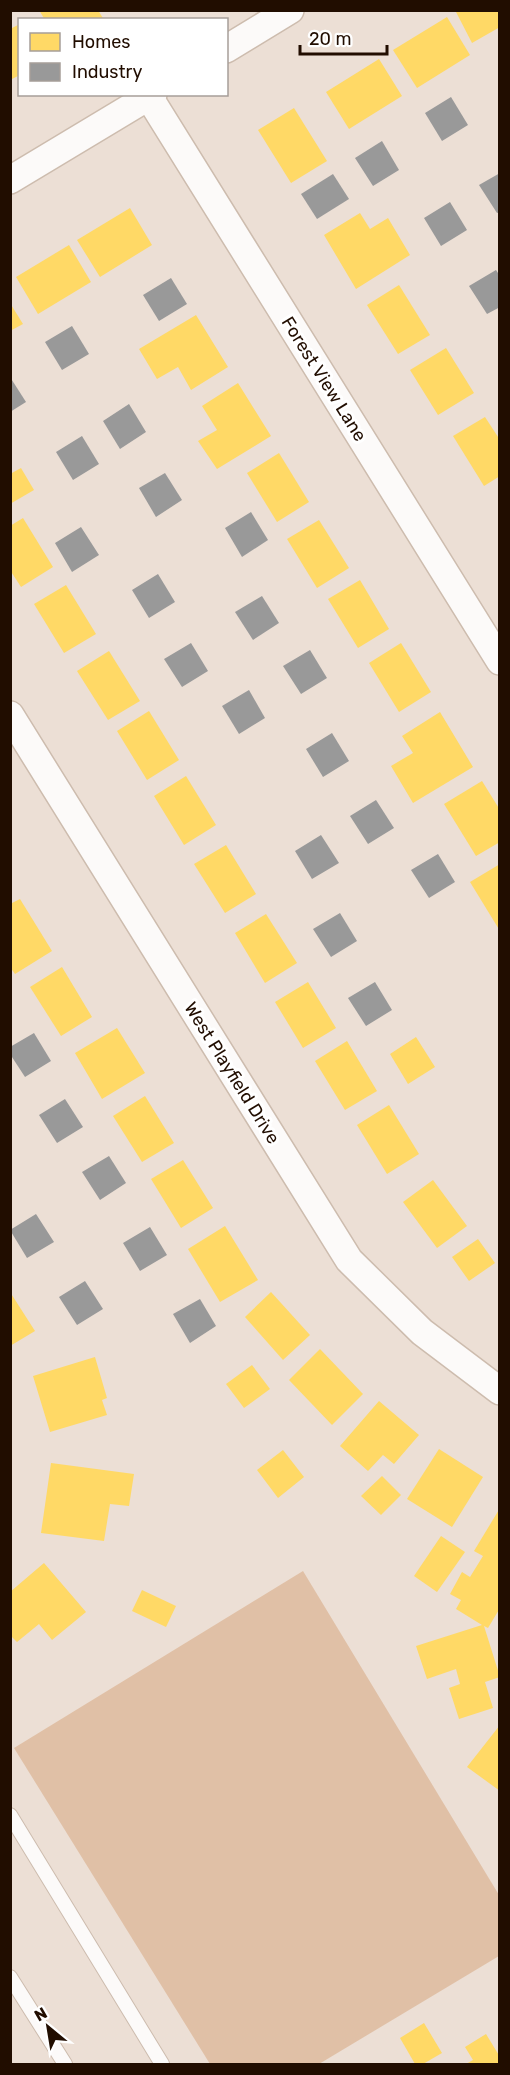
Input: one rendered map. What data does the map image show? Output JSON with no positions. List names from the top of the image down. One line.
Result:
{"streets":{"street":["Forest View Lane","West Playfield Drive"]},"legend":["Homes","Industry"],"scale_bar":"20 m","north":"top left"}
